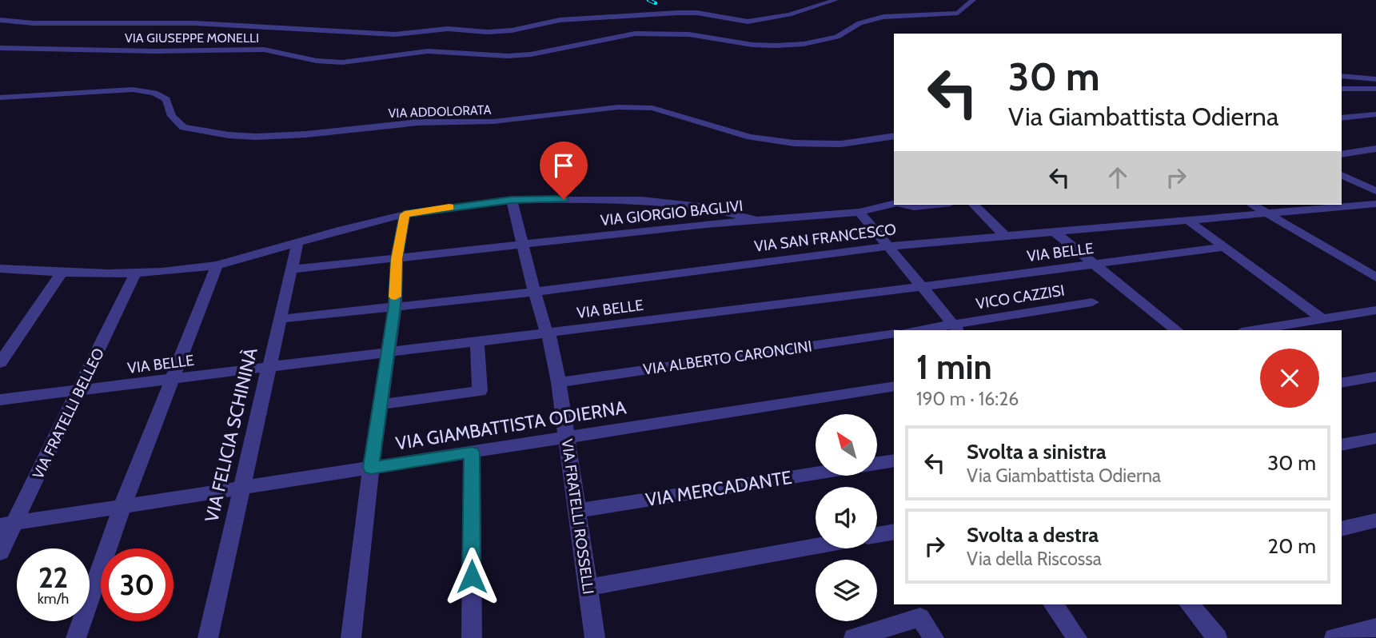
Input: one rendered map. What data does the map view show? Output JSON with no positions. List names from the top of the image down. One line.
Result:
{"streets":{"street":["VIA GIUSEPPE MONELLI","VIA ADDOLORATA","VIA GIORGIO BAGLIVI","VIA SAN FRANCESCO","VIA BELLE","VICO CAZZISI","VIA ALBERTO CARONCINI","VIA FRATELLI BELLEO","VIA GIAMBATTISTA ODIERNA","VIA FELICIA SCHININÀ","VIA MERCADANTE","VIA FRATELLI ROSSELLI"]},"crossings":[["VIA GIORGIO BAGLIVI","VIA FELICIA SCHININÀ"],["VIA GIORGIO BAGLIVI","VIA FRATELLI ROSSELLI"],["VIA SAN FRANCESCO","VIA FELICIA SCHININÀ"],["VIA SAN FRANCESCO","VIA FRATELLI ROSSELLI"],["VIA BELLE","VIA FRATELLI BELLEO"],["VIA BELLE","VIA FELICIA SCHININÀ"],["VIA BELLE","VIA FRATELLI ROSSELLI"],["VIA ALBERTO CARONCINI","VIA FRATELLI ROSSELLI"],["VIA FRATELLI BELLEO","VIA GIAMBATTISTA ODIERNA"],["VIA GIAMBATTISTA ODIERNA","VIA FELICIA SCHININÀ"],["VIA GIAMBATTISTA ODIERNA","VIA FRATELLI ROSSELLI"],["VIA MERCADANTE","VIA FRATELLI ROSSELLI"]],"north":"top left","page":{"turn":["30 m","Via Giambattista Odierna"],"heading":["1 min","190 m · 16:26"],"list":[{"name":"Svolta a sinistra","note":"Via Giambattista Odierna","value":"30 m"},{"name":"Svolta a destra","note":"Via della Riscossa","value":"20 m"}],"speed":"22 km/h","limit":"30"}}
